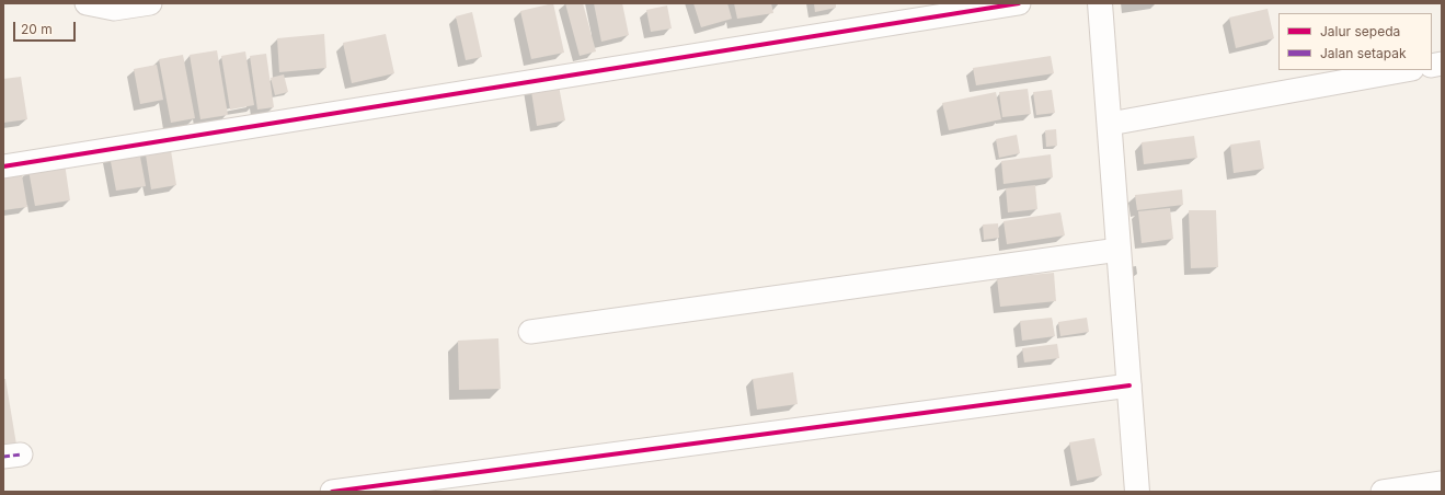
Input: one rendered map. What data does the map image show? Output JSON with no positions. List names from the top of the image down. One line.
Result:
{"legend":["Jalur sepeda","Jalan setapak"],"scale_bar":"20 m"}
